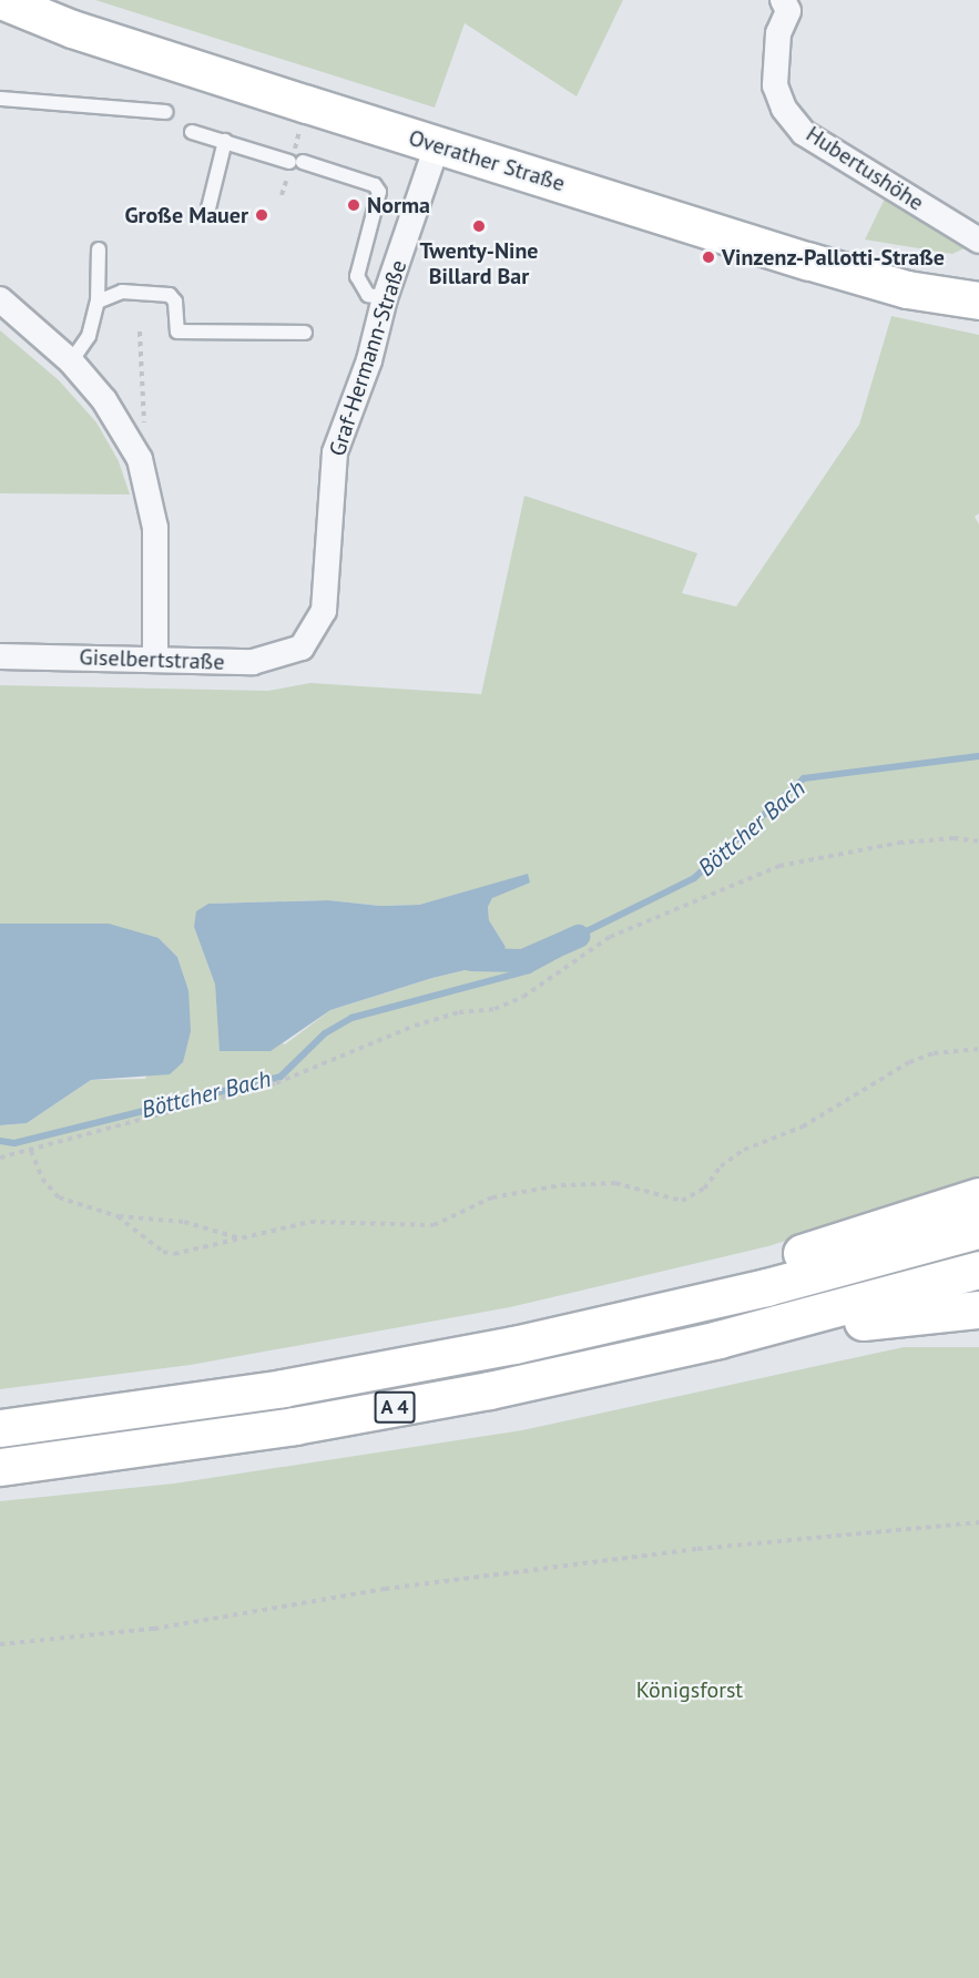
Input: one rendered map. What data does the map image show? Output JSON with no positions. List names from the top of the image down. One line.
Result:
{"streets":{"main road":["Overather Straße","A 4"],"street":["Hubertushöhe","Graf-Hermann-Straße","Giselbertstraße"]},"crossings":[["Overather Straße","Graf-Hermann-Straße"],["Graf-Hermann-Straße","Giselbertstraße"]],"water":["Böttcher Bach"],"parks":["Königsforst"],"places":["Norma","Große Mauer","Twenty-Nine Billard Bar","Vinzenz-Pallotti-Straße"]}
